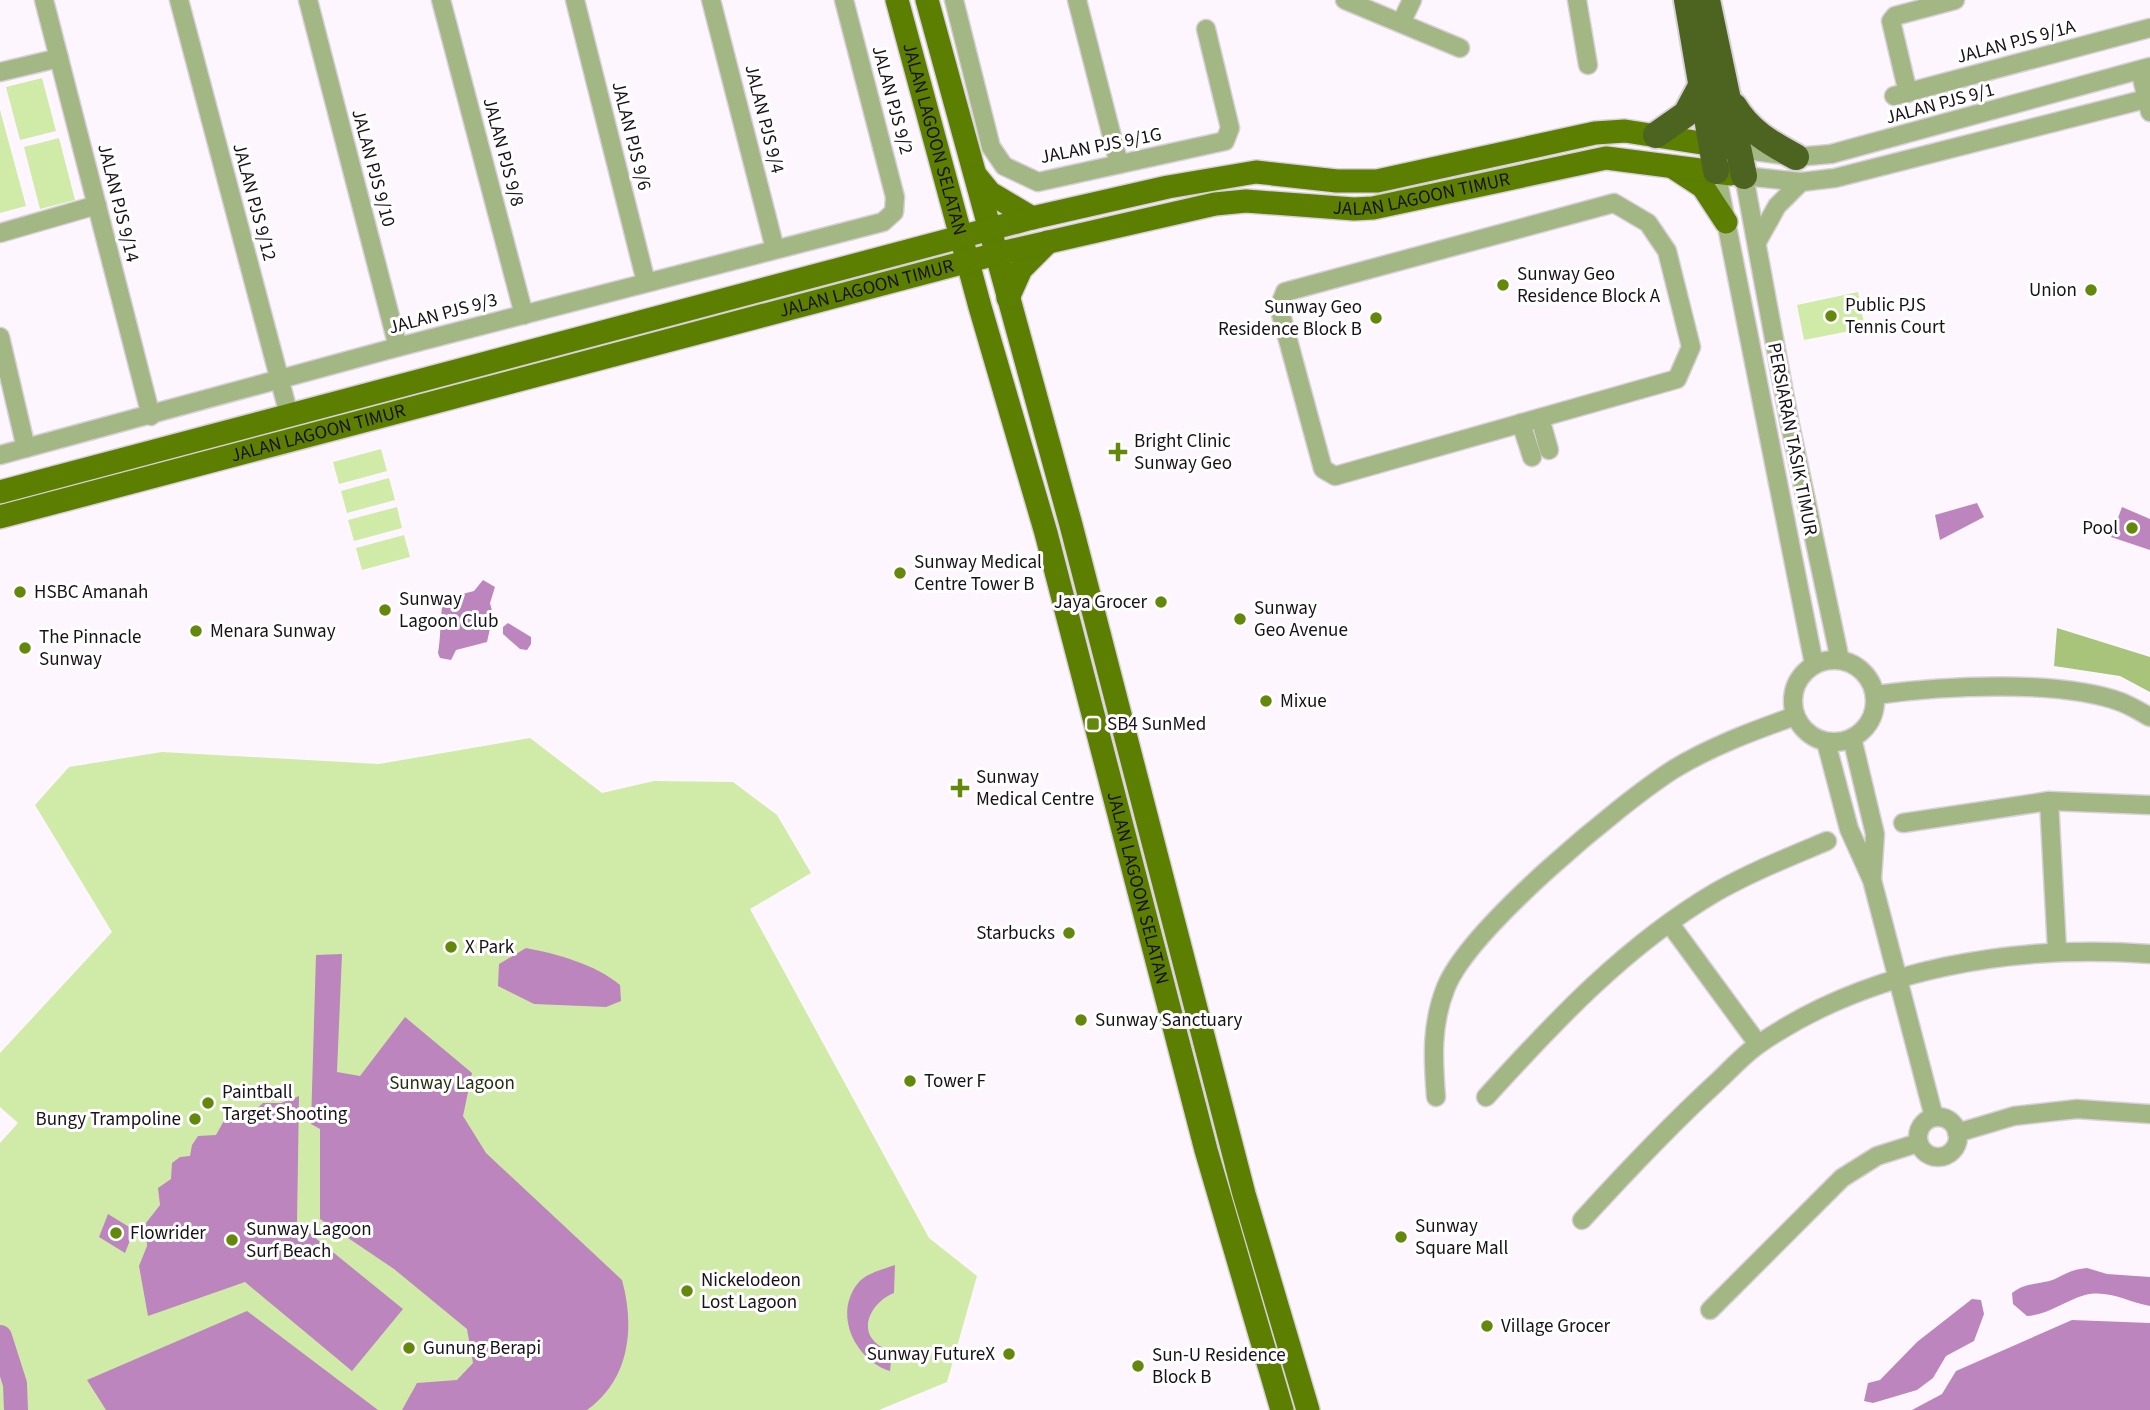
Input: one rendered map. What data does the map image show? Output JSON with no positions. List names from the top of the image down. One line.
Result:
{"streets":{"main road":["JALAN LAGOON SELATAN","JALAN LAGOON TIMUR"],"street":["JALAN PJS 9/1A","JALAN PJS 9/2","JALAN PJS 9/1","JALAN PJS 9/4","JALAN PJS 9/6","JALAN PJS 9/1G","JALAN PJS 9/8","JALAN PJS 9/10","JALAN PJS 9/12","JALAN PJS 9/14","JALAN PJS 9/3","PERSIARAN TASIK TIMUR"]},"crossings":[["JALAN PJS 9/2","JALAN PJS 9/3"],["JALAN PJS 9/1","JALAN LAGOON TIMUR"],["JALAN PJS 9/1","PERSIARAN TASIK TIMUR"],["JALAN PJS 9/4","JALAN PJS 9/3"],["JALAN PJS 9/6","JALAN PJS 9/3"],["JALAN LAGOON SELATAN","JALAN LAGOON TIMUR"],["JALAN PJS 9/8","JALAN PJS 9/3"],["JALAN PJS 9/10","JALAN PJS 9/3"],["JALAN LAGOON TIMUR","JALAN PJS 9/12"],["JALAN LAGOON TIMUR","PERSIARAN TASIK TIMUR"],["JALAN PJS 9/12","JALAN PJS 9/3"],["JALAN PJS 9/14","JALAN PJS 9/3"]],"parks":["Sunway Lagoon"],"places":{"other":["Sunway Geo Residence Block A","Union","Public PJS Tennis Court","Sunway Geo Residence Block B","Pool","Sunway Medical Centre Tower B","HSBC Amanah","Jaya Grocer","Sunway Lagoon Club","Sunway Geo Avenue","Menara Sunway","The Pinnacle Sunway","Mixue","Starbucks","X Park","Sunway Sanctuary","Tower F","Paintball Target Shooting","Bungy Trampoline","Flowrider","Sunway Square Mall","Sunway Lagoon Surf Beach","Nickelodeon Lost Lagoon","Village Grocer","Gunung Berapi","Sunway FutureX","Sun-U Residence Block B"],"health":["Bright Clinic Sunway Geo","Sunway Medical Centre"],"transit":["SB4 SunMed"]}}
